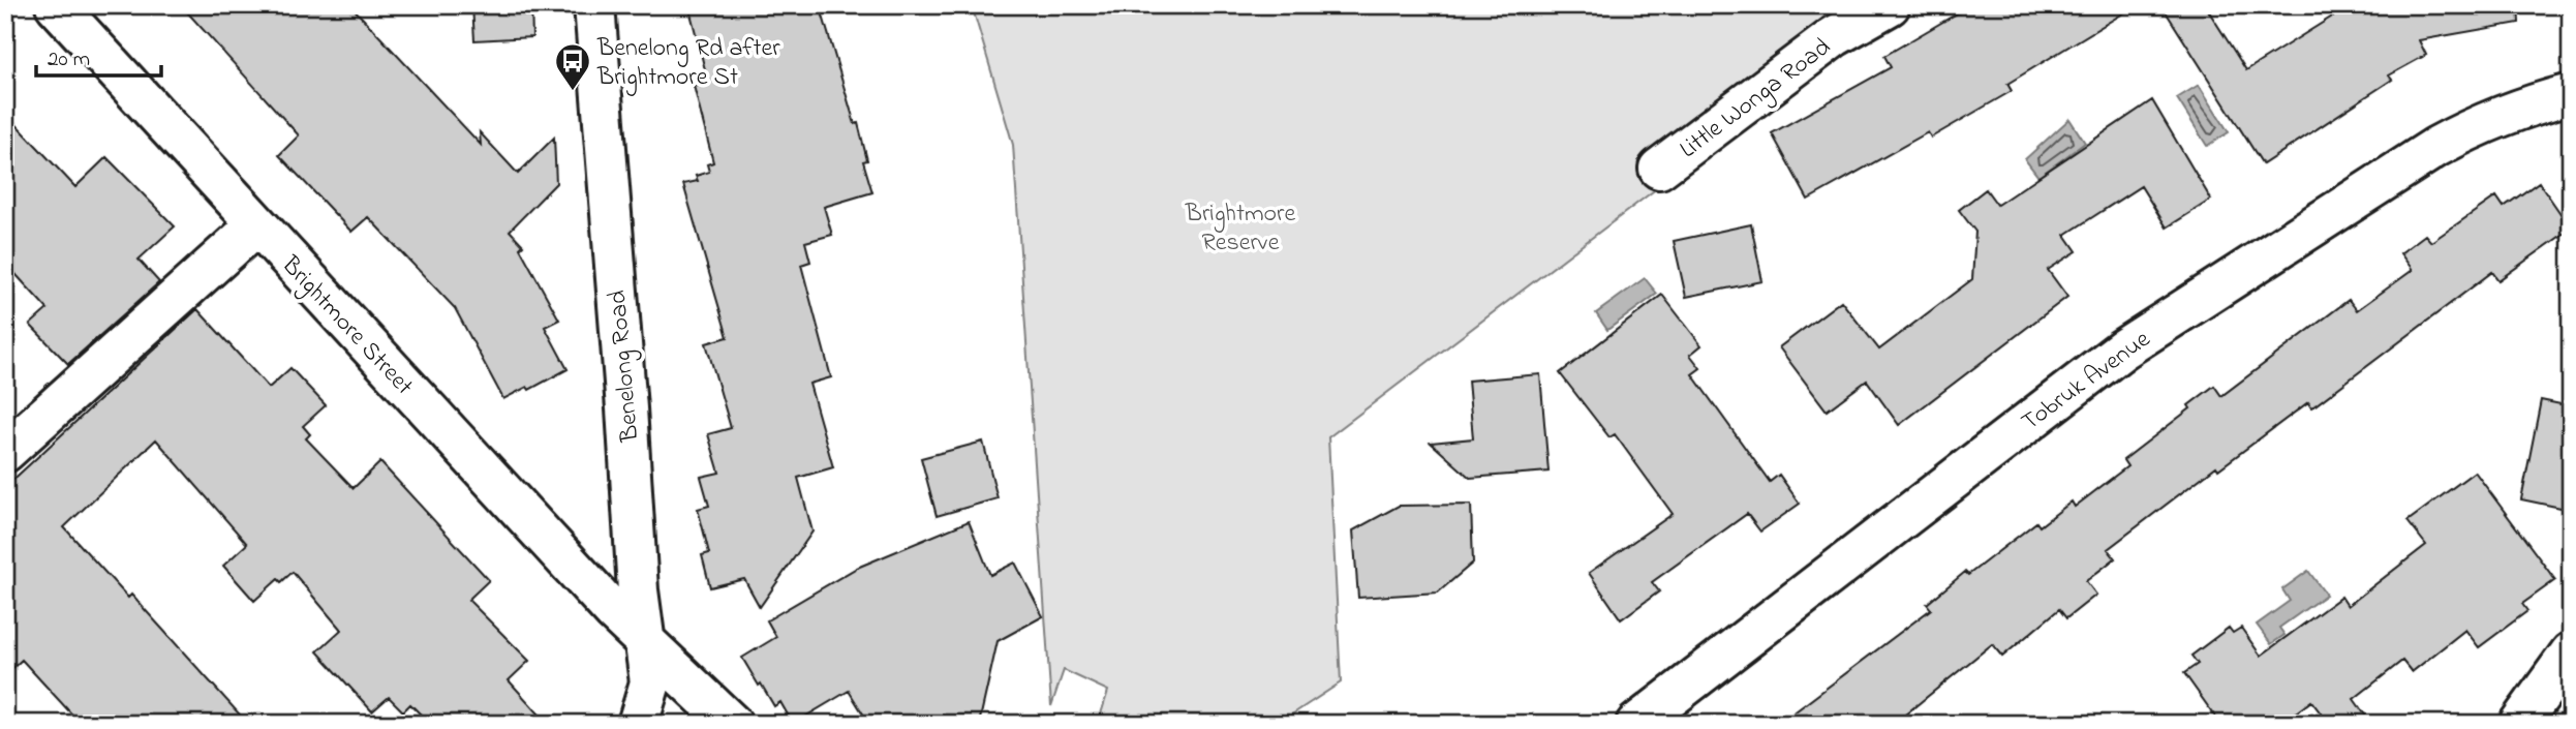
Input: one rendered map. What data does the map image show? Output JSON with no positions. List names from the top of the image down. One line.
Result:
{"streets":{"street":["Little Wonga Road","Brightmore Street","Benelong Road","Tobruk Avenue"]},"crossings":[["Brightmore Street","Benelong Road"]],"parks":["Brightmore Reserve"],"places":{"bus stop":["Benelong Rd after Brightmore St"]},"scale_bar":"20 m"}
